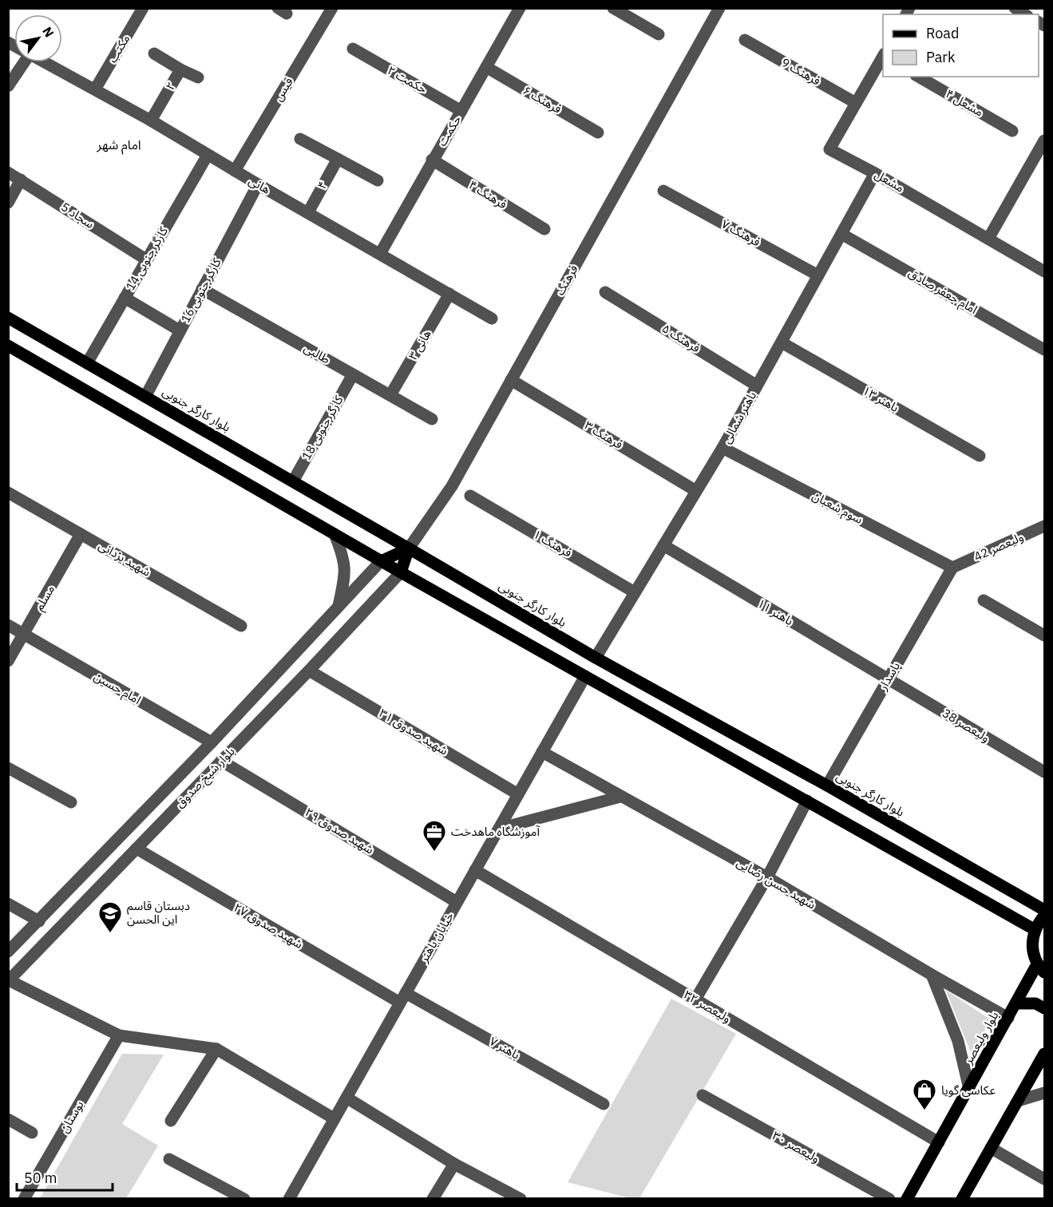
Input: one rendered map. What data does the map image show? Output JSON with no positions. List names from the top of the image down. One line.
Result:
{"streets":{"main road":["بلوار کارگر جنوبی","بلوار ولیعصر"],"street":["مکتب","فرهنگ 9","حکمت ۲","۲","قیس","فرهنگ ۶","مشعل ۴","حکمت","مشعل","هانی","۴","فرهنگ ۴","سجاد 5","فرهنگ ۷","کارگر جنوبی 14","فرهنگ","کارگر جنوبی 16","امام جعفر صادق","فرهنگ ۵","هانی ۳","طالبی","باهنر ۱۳","باهنر شمالی","کارگر جنوبی 18","فرهنگ ۳","سوم شعبان","فرهنگ ۱","ولیعصر 42","شهید یزدانی","مسلم","باهنر ۱۱","پاسدار","امام حسین","ولیعصر 38","شهید صدوق ۳۱","بلوار شیخ صدوق","شهید صدوق ۲۹","شهید حسن رضایی","شهید صدوق ۲۷","خیابان باهنر","ولیعصر ۳۲","باهنر ۷","بوستان","ولیعصر ۳۰"]},"crossings":[["مکتب","هانی"],["فرهنگ 9","مشعل"],["حکمت ۲","حکمت"],["۲","هانی"],["قیس","هانی"],["فرهنگ ۶","حکمت"],["حکمت","هانی"],["حکمت","فرهنگ ۴"],["مشعل","باهنر شمالی"],["هانی","۴"],["هانی","کارگر جنوبی 14"],["هانی","کارگر جنوبی 16"],["هانی","هانی ۳"],["سجاد 5","کارگر جنوبی 14"],["فرهنگ ۷","باهنر شمالی"],["کارگر جنوبی 14","بلوار کارگر جنوبی"],["فرهنگ","بلوار کارگر جنوبی"],["فرهنگ","فرهنگ ۳"],["کارگر جنوبی 16","طالبی"],["کارگر جنوبی 16","بلوار کارگر جنوبی"],["امام جعفر صادق","باهنر شمالی"],["فرهنگ ۵","باهنر شمالی"],["هانی ۳","طالبی"],["طالبی","کارگر جنوبی 18"],["باهنر ۱۳","باهنر شمالی"],["بلوار کارگر جنوبی","باهنر شمالی"],["بلوار کارگر جنوبی","کارگر جنوبی 18"],["بلوار کارگر جنوبی","پاسدار"],["باهنر شمالی","فرهنگ ۳"],["باهنر شمالی","سوم شعبان"],["باهنر شمالی","فرهنگ ۱"],["باهنر شمالی","باهنر ۱۱"],["سوم شعبان","ولیعصر 42"],["سوم شعبان","پاسدار"],["ولیعصر 42","پاسدار"],["شهید یزدانی","مسلم"],["مسلم","امام حسین"],["باهنر ۱۱","پاسدار"],["باهنر ۱۱","ولیعصر 38"],["پاسدار","ولیعصر 38"],["امام حسین","بلوار شیخ صدوق"],["شهید صدوق ۳۱","بلوار شیخ صدوق"],["شهید صدوق ۳۱","خیابان باهنر"],["بلوار شیخ صدوق","شهید صدوق ۲۹"],["بلوار شیخ صدوق","شهید صدوق ۲۷"],["شهید صدوق ۲۹","خیابان باهنر"],["شهید حسن رضایی","خیابان باهنر"],["شهید حسن رضایی","بلوار ولیعصر"],["شهید صدوق ۲۷","خیابان باهنر"],["شهید صدوق ۲۷","باهنر ۷"],["خیابان باهنر","ولیعصر ۳۲"],["خیابان باهنر","باهنر ۷"],["ولیعصر ۳۲","بلوار ولیعصر"]],"districts":["امام شهر"],"places":{"office":["آموزشگاه ماهدخت"],"school or university":["دبستان قاسم این الحسن"],"shop":["عکاسی گویا"]},"legend":["Road","Park"],"scale_bar":"50 m","north":"top right"}
